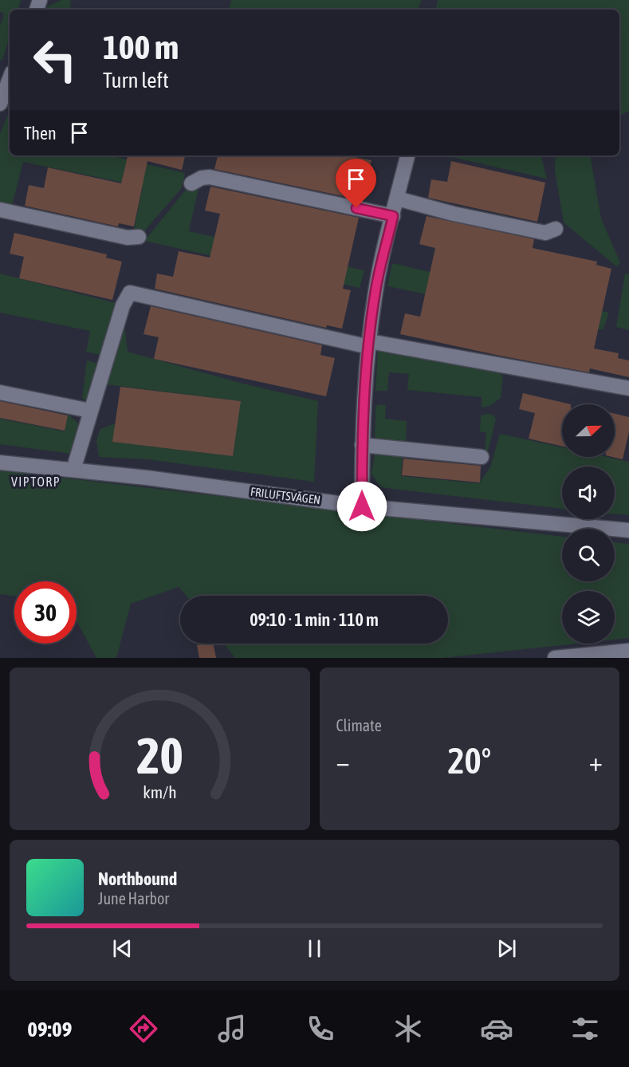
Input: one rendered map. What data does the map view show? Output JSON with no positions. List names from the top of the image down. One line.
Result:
{"streets":{"street":["FRILUFTSVÄGEN"]},"districts":["VIPTORP"],"north":"right","page":{"turn":["100 m","Turn left"],"then":"Then","limit":"30","trip":"09:10 · 1 min · 110 m","tile":"Climate","heat":["−","20°","+"],"song":["Northbound","June Harbor"],"tabs":"09:09","gauge":["20","km/h"]}}
